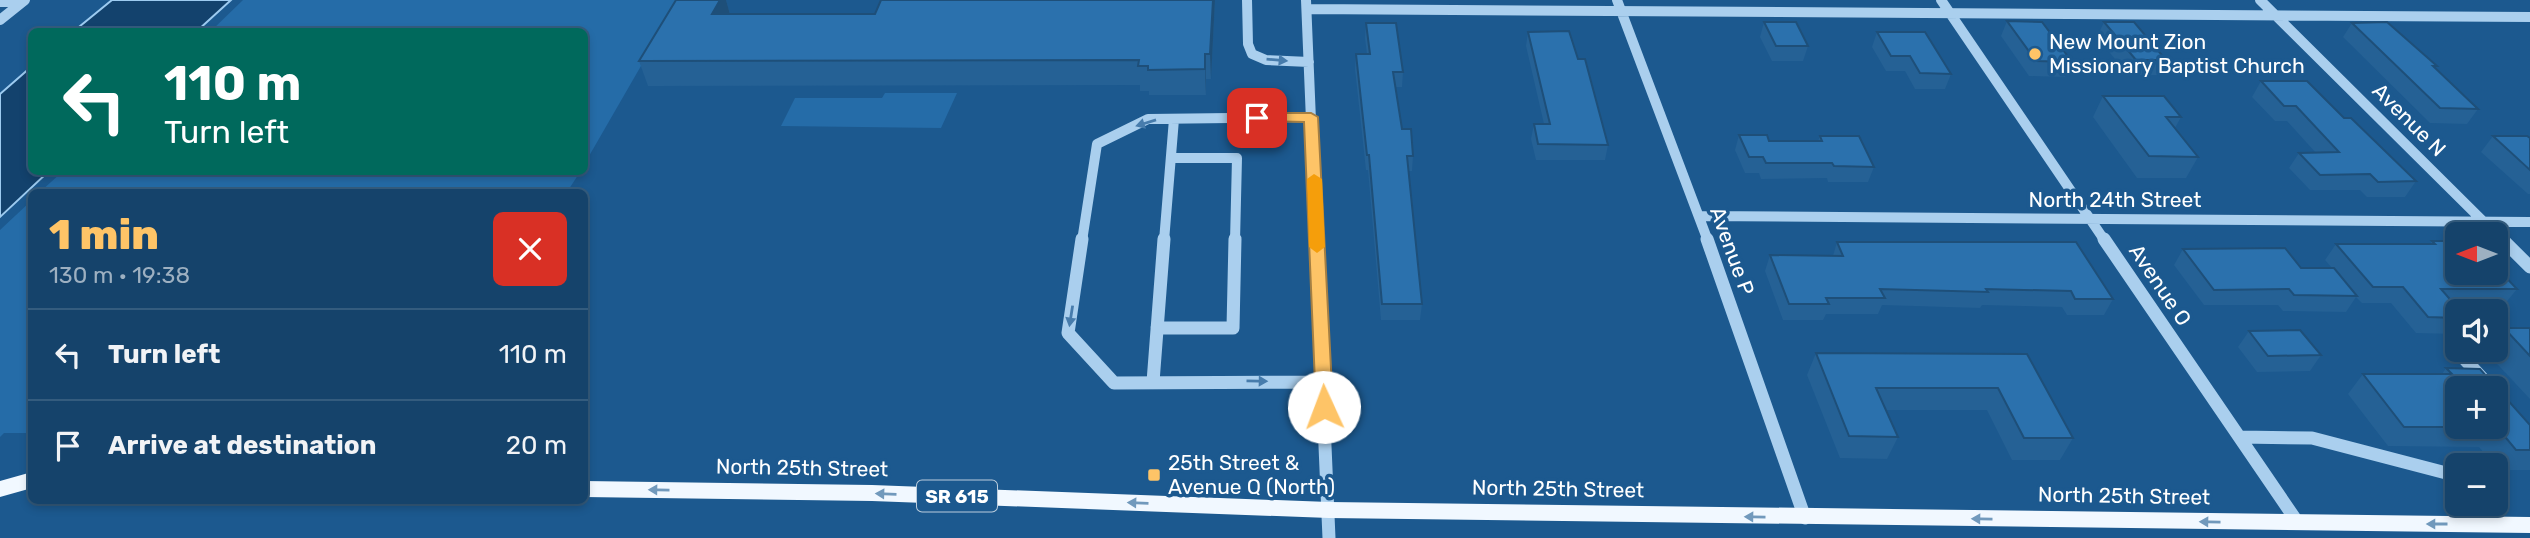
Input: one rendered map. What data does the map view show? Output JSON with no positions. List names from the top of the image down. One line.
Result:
{"streets":{"main road":["North 25th Street","SR 615"],"street":["Avenue N","North 24th Street","Avenue P","Avenue O"]},"crossings":[["Avenue N","North 24th Street"],["North 24th Street","Avenue P"],["North 24th Street","Avenue O"],["Avenue P","North 25th Street"],["Avenue O","North 25th Street"]],"one_way":["North 25th Street"],"places":{"other":["New Mount Zion Missionary Baptist Church"],"transit":["25th Street & Avenue Q (North)"]},"north":"left","page":{"turn":["110 m","Turn left"],"heading":["1 min","130 m · 19:38"],"map_buttons":["+","−"],"list":[{"name":"Turn left","value":"110 m"},{"name":"Arrive at destination","value":"20 m"}]}}
